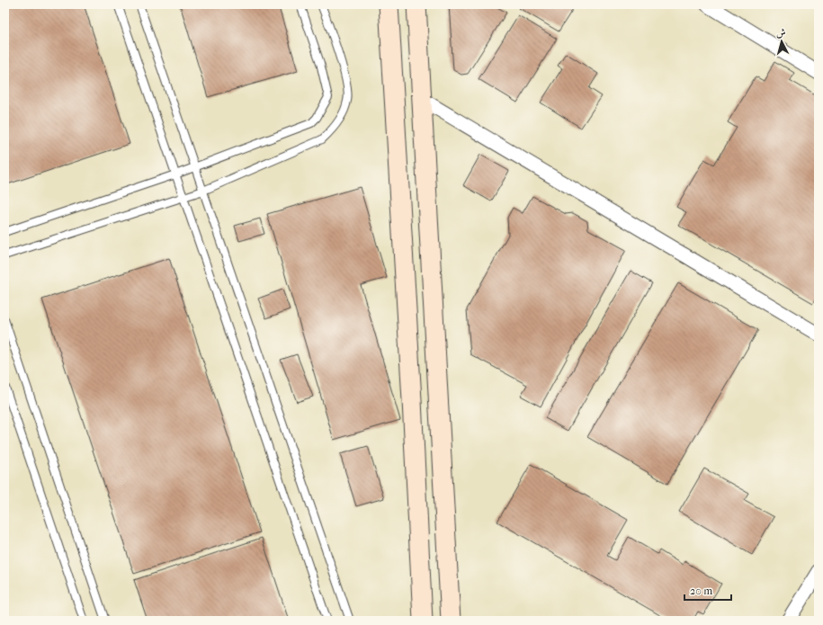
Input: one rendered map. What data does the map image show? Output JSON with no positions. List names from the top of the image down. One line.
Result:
{"scale_bar":"20 m","north":"top"}
